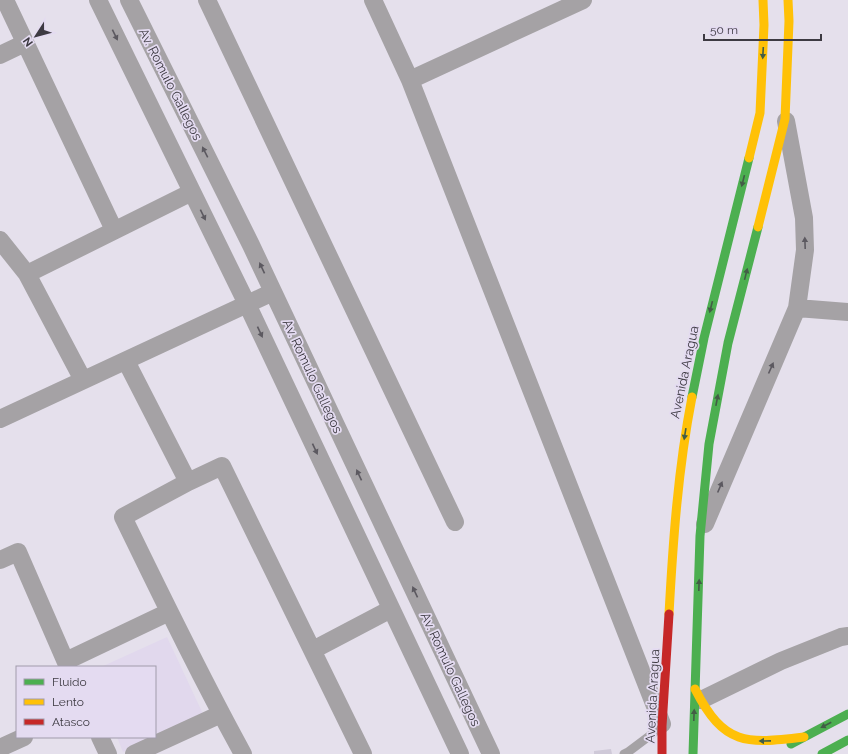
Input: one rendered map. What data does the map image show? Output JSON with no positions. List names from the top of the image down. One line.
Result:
{"streets":{"street":["Av. Romulo Gallegos","Avenida Aragua"]},"legend":["Fluido","Lento","Atasco"],"scale_bar":"50 m","north":"bottom left"}
